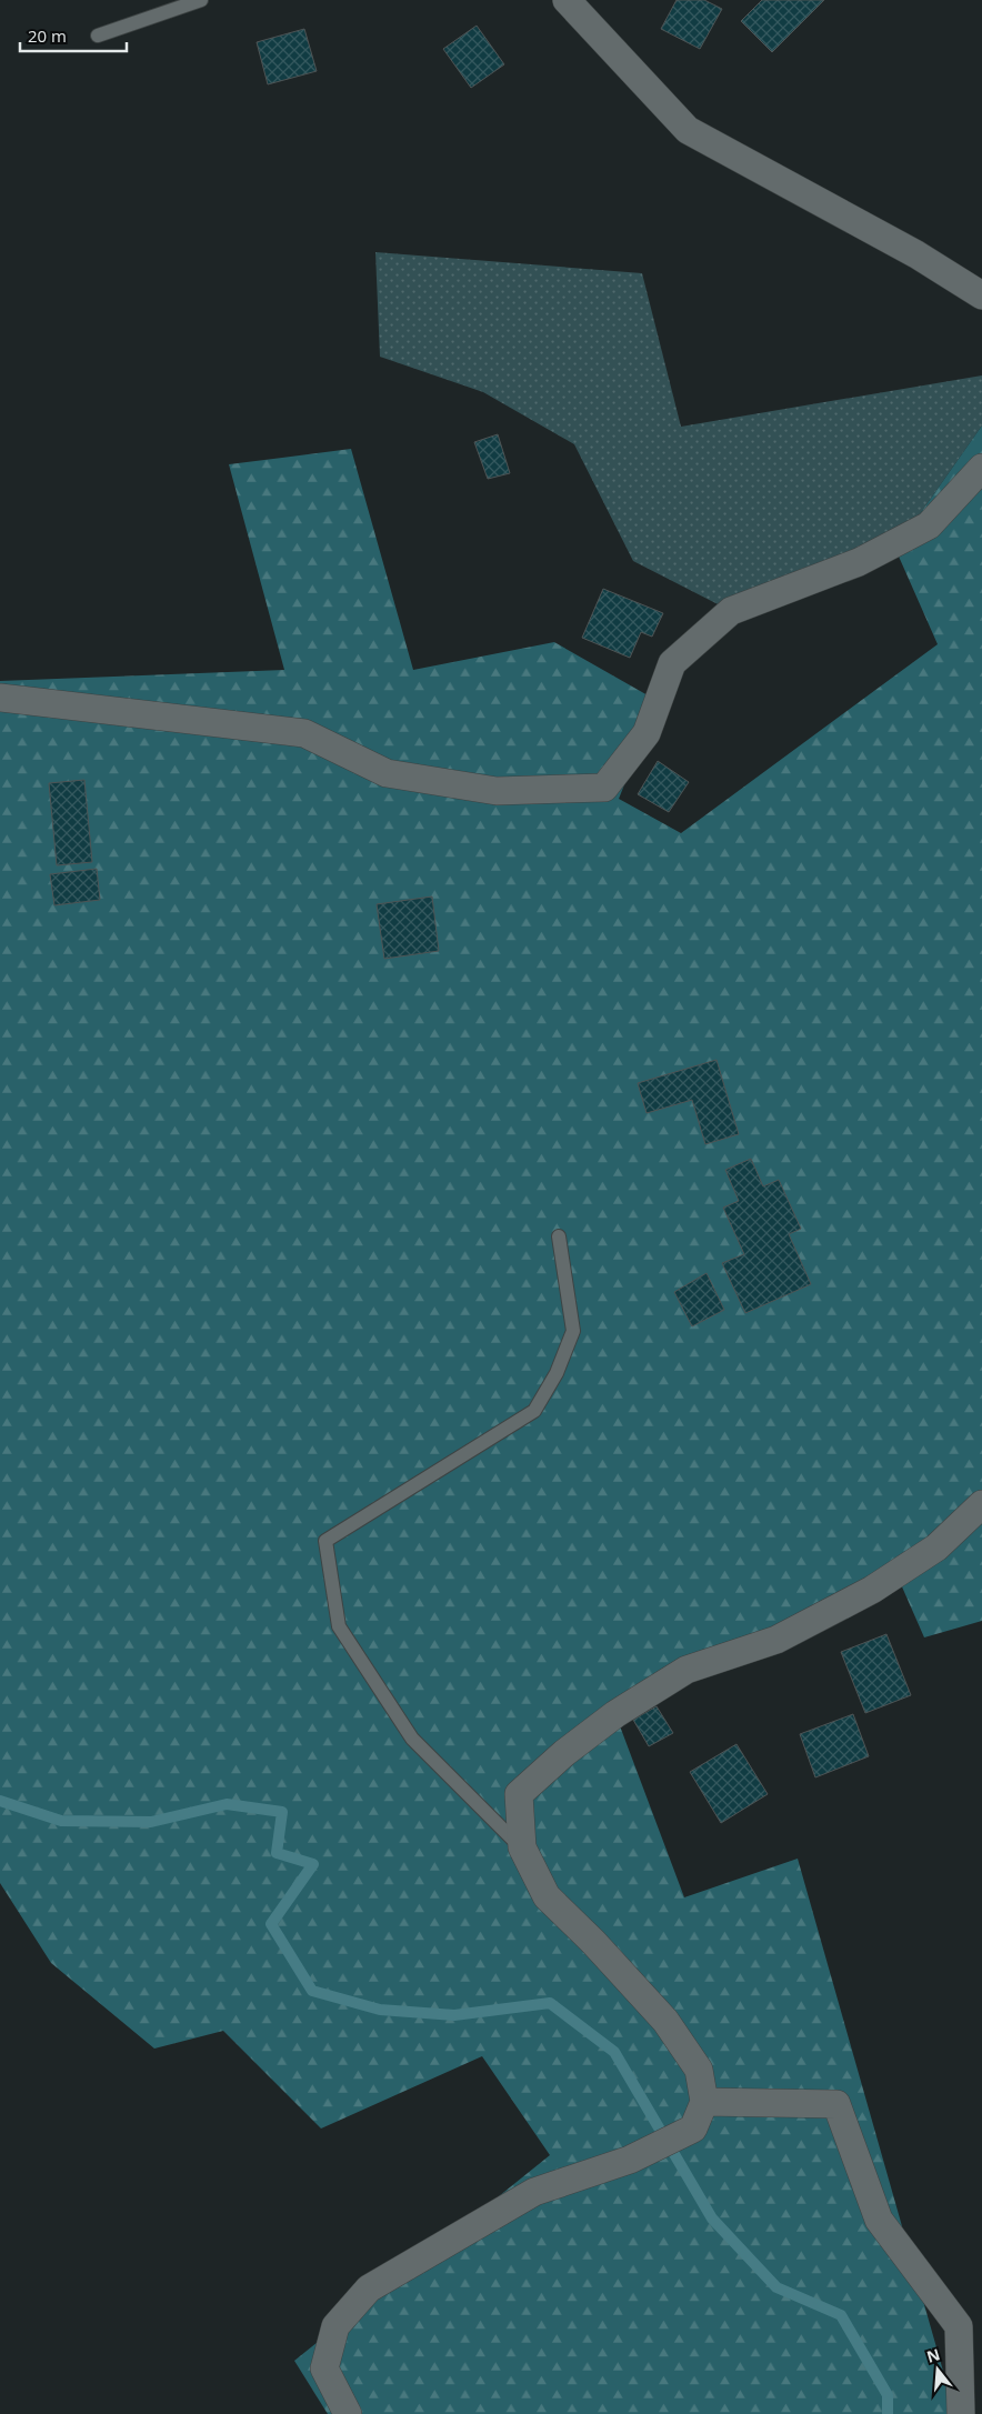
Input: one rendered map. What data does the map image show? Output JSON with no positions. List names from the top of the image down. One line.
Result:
{"scale_bar":"20 m","north":"top"}
